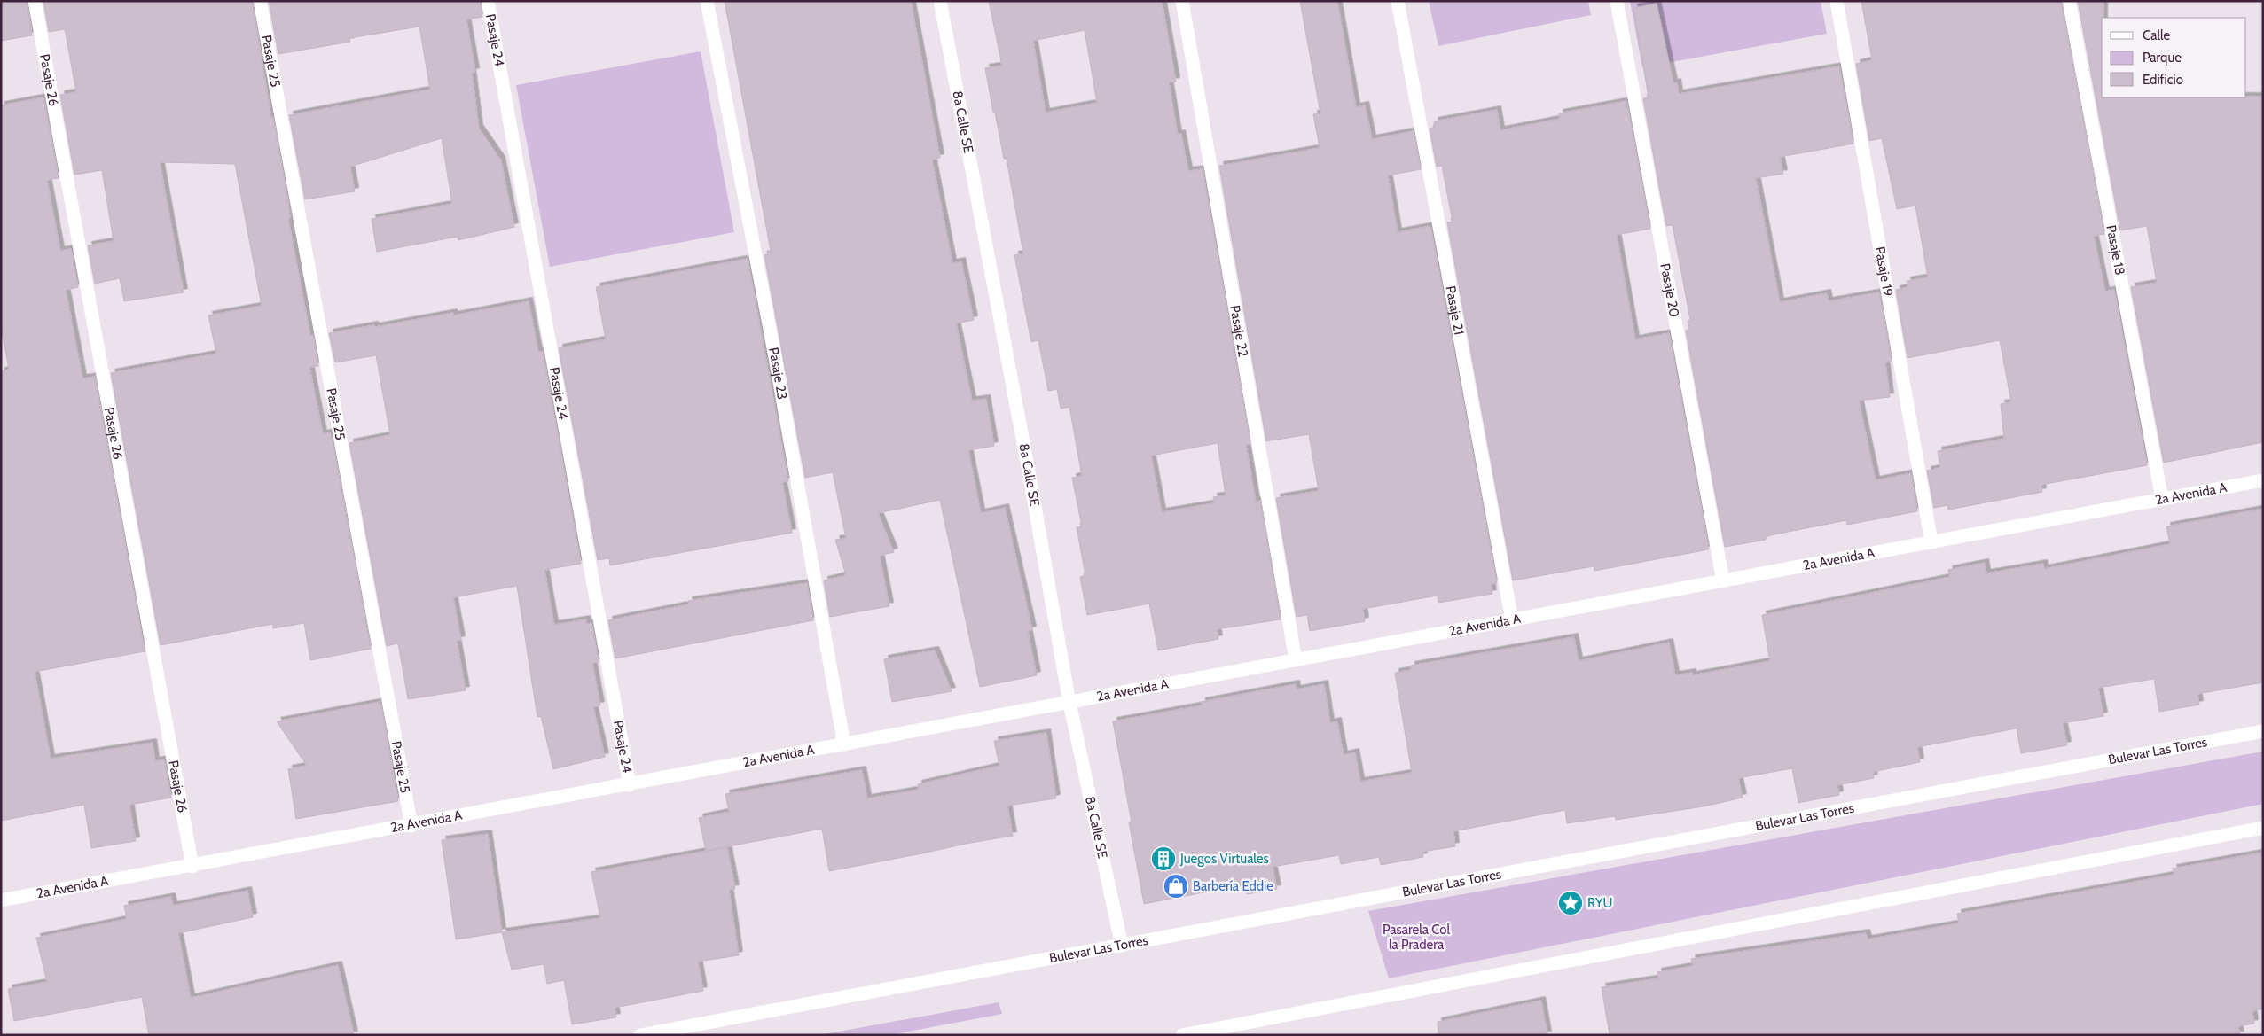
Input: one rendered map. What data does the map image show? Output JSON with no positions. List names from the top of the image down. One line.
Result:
{"streets":{"street":["Pasaje 24","Pasaje 25","Pasaje 26","8a Calle SE","Pasaje 18","Pasaje 19","Pasaje 20","Pasaje 21","Pasaje 22","Pasaje 23","2a Avenida A","Bulevar Las Torres"]},"crossings":[["Pasaje 24","2a Avenida A"],["Pasaje 25","2a Avenida A"],["Pasaje 26","2a Avenida A"],["8a Calle SE","2a Avenida A"],["8a Calle SE","Bulevar Las Torres"],["Pasaje 18","2a Avenida A"],["Pasaje 19","2a Avenida A"],["Pasaje 20","2a Avenida A"],["Pasaje 21","2a Avenida A"],["Pasaje 22","2a Avenida A"],["Pasaje 23","2a Avenida A"]],"parks":["Pasarela Col la Pradera"],"places":{"building":["Juegos Virtuales"],"shop":["Barbería Eddie"],"place":["RYU"]},"legend":["Calle","Parque","Edificio"]}
